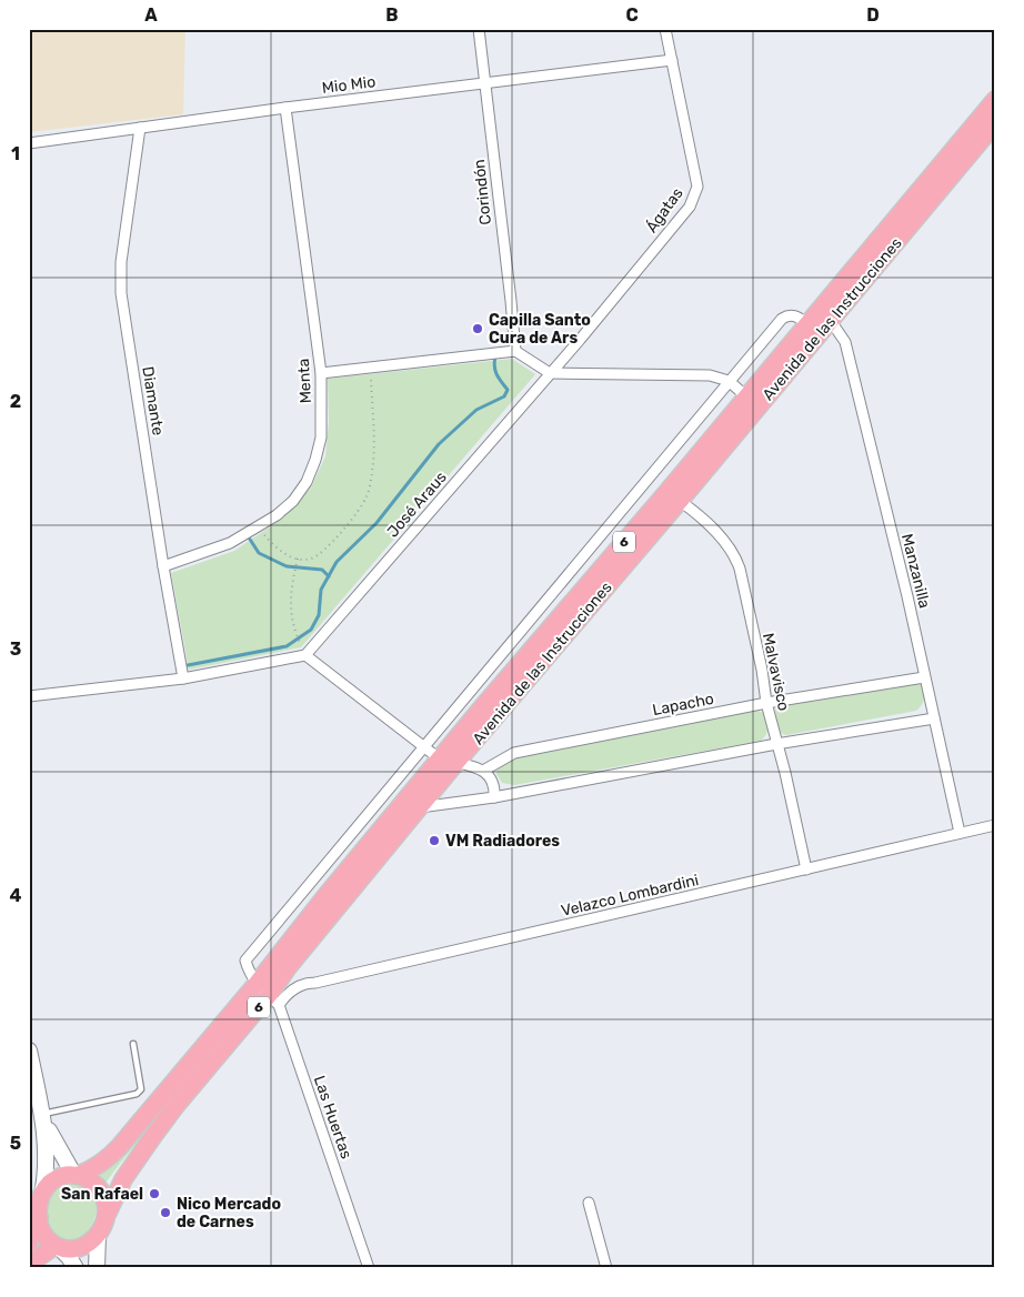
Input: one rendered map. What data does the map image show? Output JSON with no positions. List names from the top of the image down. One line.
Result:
{"streets":{"main road":["Avenida de las Instrucciones","6"],"street":["Mio Mio","Corindón","Ágatas","Menta","Diamante","José Araus","Manzanilla","Malvavisco","Lapacho","Velazco Lombardini","Las Huertas"]},"crossings":[["Mio Mio","Corindón"],["Mio Mio","Ágatas"],["Mio Mio","Menta"],["Mio Mio","Diamante"],["Ágatas","José Araus"],["Avenida de las Instrucciones","Manzanilla"],["Avenida de las Instrucciones","Malvavisco"],["Avenida de las Instrucciones","Velazco Lombardini"],["Avenida de las Instrucciones","Las Huertas"],["Menta","Diamante"],["Manzanilla","Lapacho"],["Manzanilla","Velazco Lombardini"],["Malvavisco","Lapacho"],["Malvavisco","Velazco Lombardini"],["Velazco Lombardini","Las Huertas"]],"places":["Capilla Santo Cura de Ars","VM Radiadores","San Rafael","Nico Mercado de Carnes"],"grid":{"columns":["A","B","C","D"],"rows":["1","2","3","4","5"]}}
